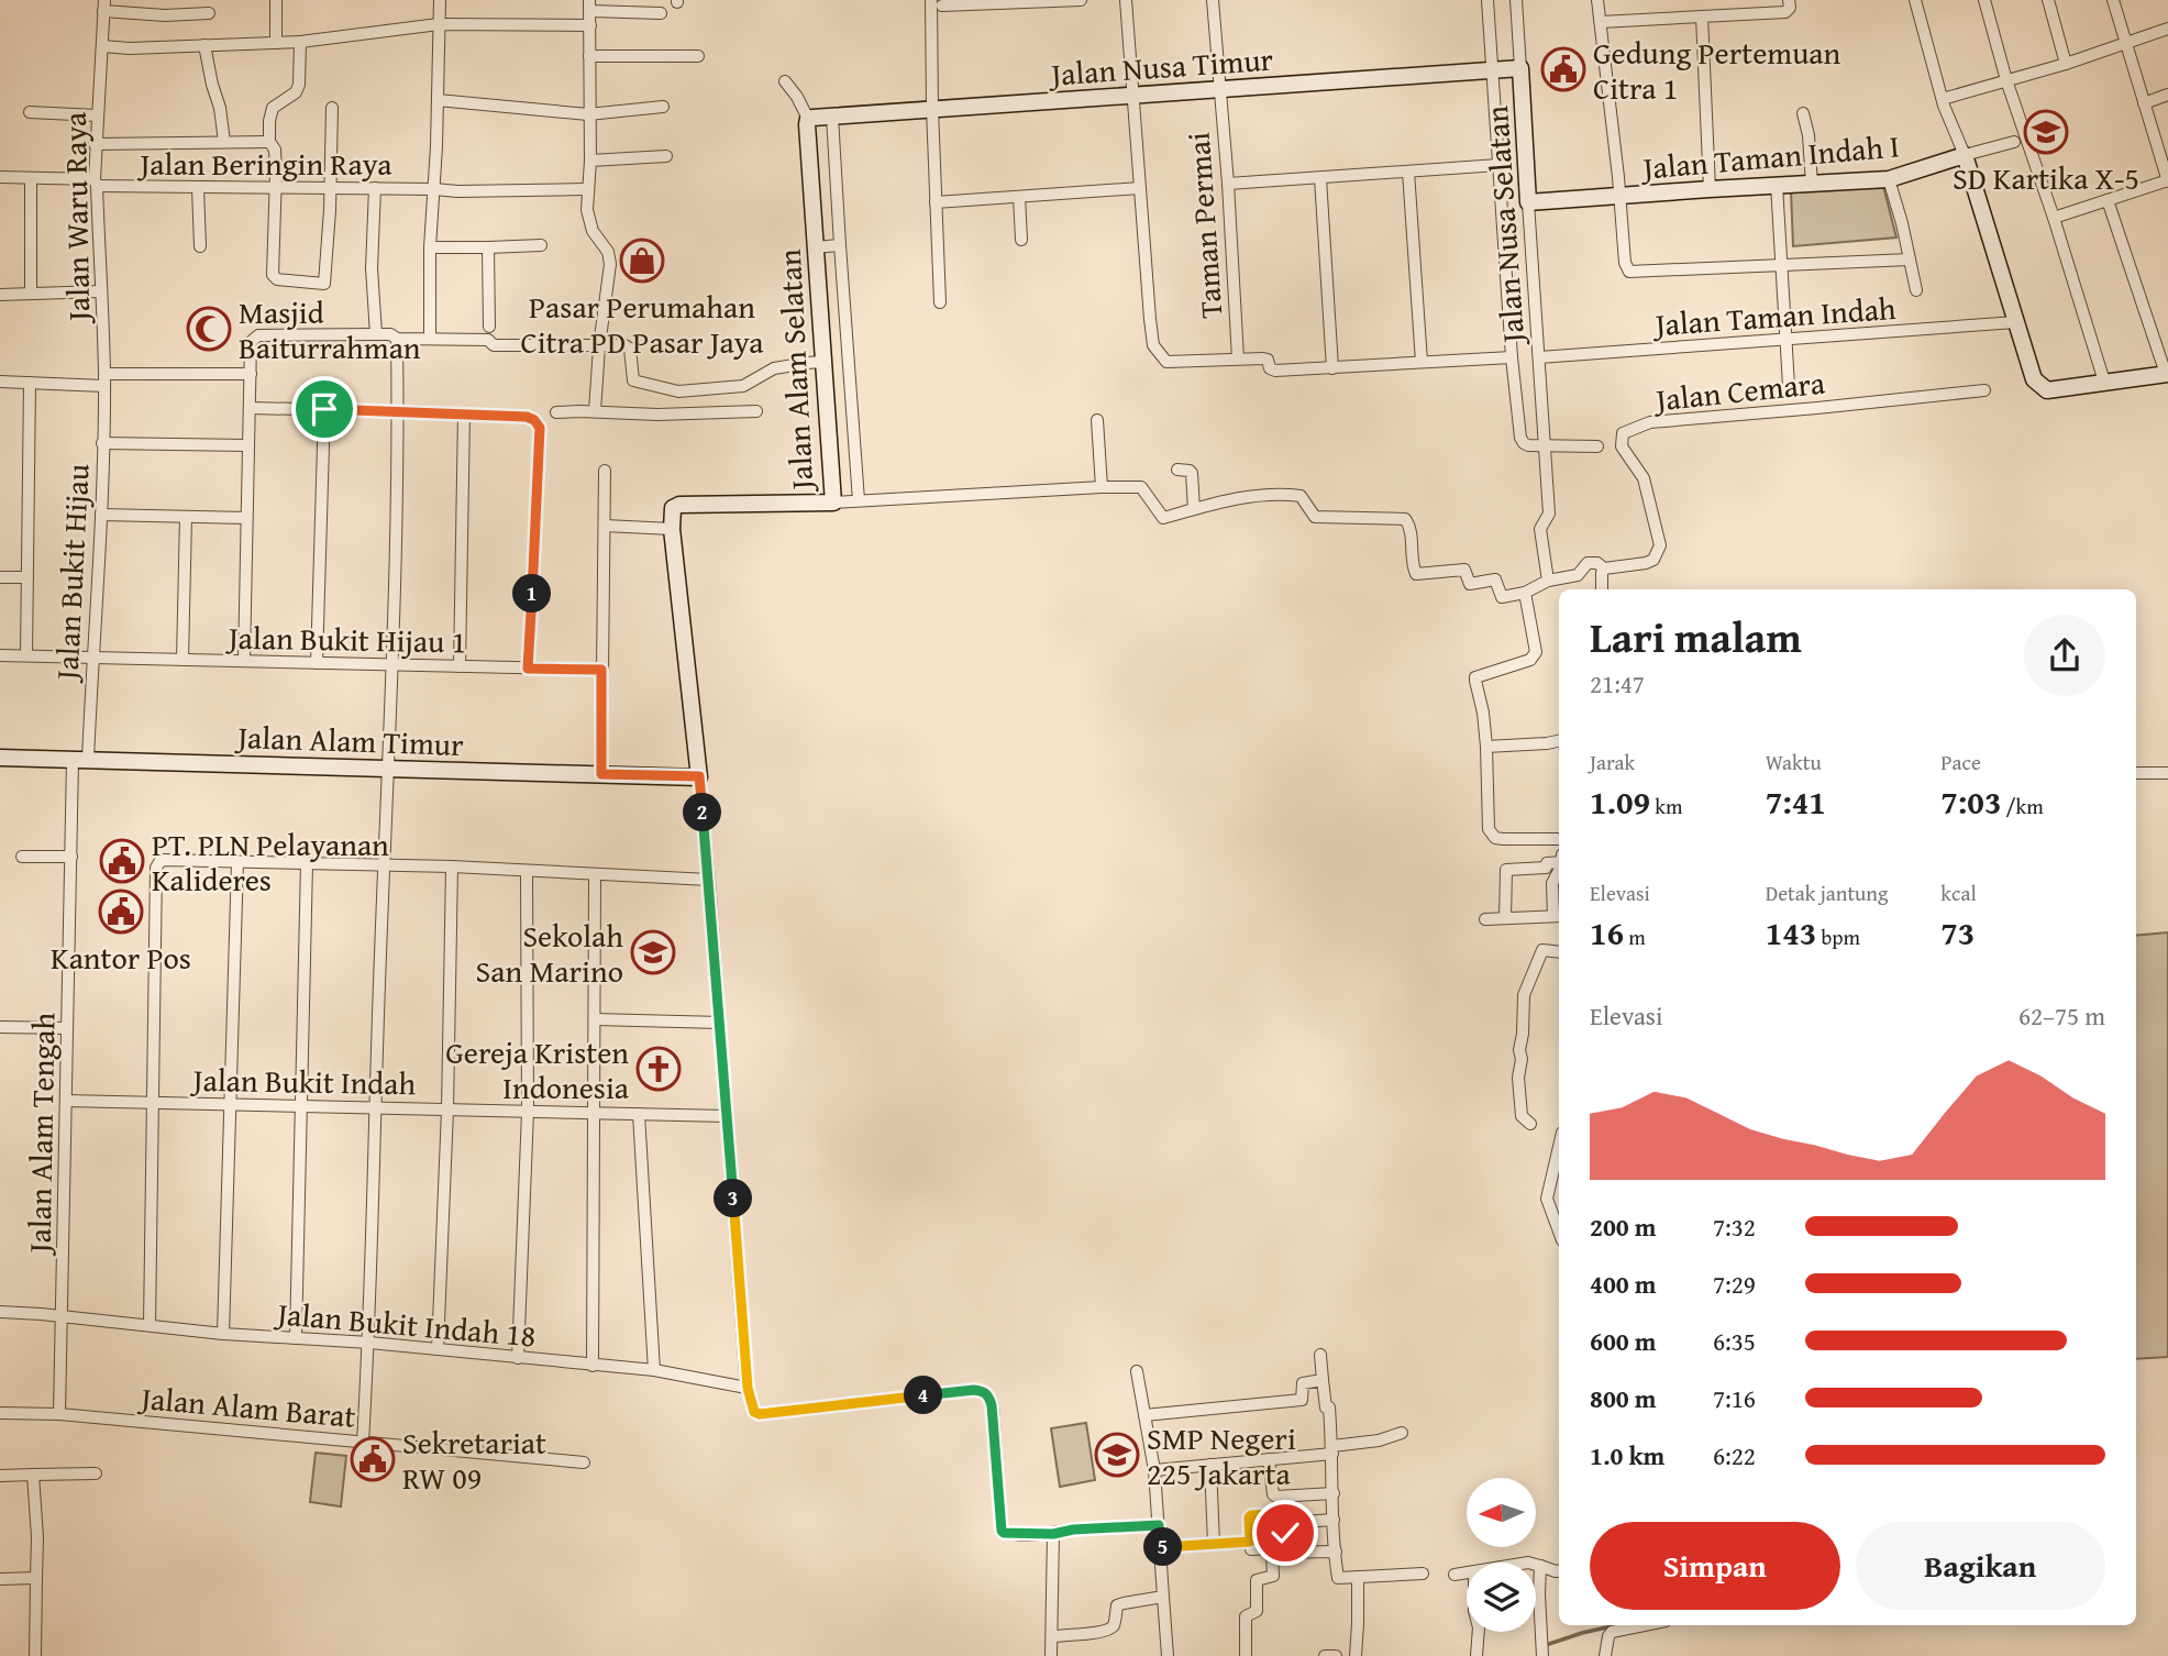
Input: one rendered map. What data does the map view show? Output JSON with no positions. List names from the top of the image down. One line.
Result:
{"streets":{"street":["Jalan Nusa Timur","Jalan Taman Indah I","Jalan Beringin Raya","Jalan Waru Raya","Jalan Nusa Selatan","Taman Permai","Jalan Taman Indah","Jalan Alam Selatan","Jalan Cemara","Jalan Bukit Hijau","Jalan Bukit Hijau 1","Jalan Alam Timur","Jalan Bukit Indah","Jalan Alam Tengah","Jalan Bukit Indah 18","Jalan Alam Barat"]},"crossings":[["Jalan Nusa Timur","Jalan Nusa Selatan"],["Jalan Nusa Timur","Taman Permai"],["Jalan Nusa Timur","Jalan Alam Selatan"],["Jalan Taman Indah I","Jalan Nusa Selatan"],["Jalan Beringin Raya","Jalan Waru Raya"],["Jalan Waru Raya","Jalan Bukit Hijau"],["Jalan Nusa Selatan","Jalan Taman Indah"],["Jalan Bukit Hijau","Jalan Bukit Hijau 1"],["Jalan Bukit Hijau","Jalan Alam Timur"],["Jalan Bukit Hijau","Jalan Alam Tengah"],["Jalan Alam Timur","Jalan Alam Tengah"],["Jalan Bukit Indah","Jalan Alam Tengah"],["Jalan Alam Tengah","Jalan Bukit Indah 18"],["Jalan Alam Tengah","Jalan Alam Barat"]],"places":{"public building":["Gedung Pertemuan Citra 1","PT. PLN Pelayanan Kalideres","Kantor Pos","Sekretariat RW 09"],"school or university":["SD Kartika X-5","Sekolah San Marino","SMP Negeri 225 Jakarta"],"shop":["Pasar Perumahan Citra PD Pasar Jaya"],"mosque":["Masjid Baiturrahman"],"church":["Gereja Kristen Indonesia"]},"north":"left","page":{"pins":["1","2","3","4","5"],"heading":["Lari malam","21:47"],"stats":[["Jarak","1.09 km"],["Waktu","7:41"],["Pace","7:03 /km"],["Elevasi","16 m"],["Detak jantung","143 bpm"],["kcal","73"]],"chart":["Elevasi","62–75 m"],"list":[{"name":"200 m","note":"7:32"},{"name":"400 m","note":"7:29"},{"name":"600 m","note":"6:35"},{"name":"800 m","note":"7:16"},{"name":"1.0 km","note":"6:22"}],"buttons":["Simpan","Bagikan"]}}
